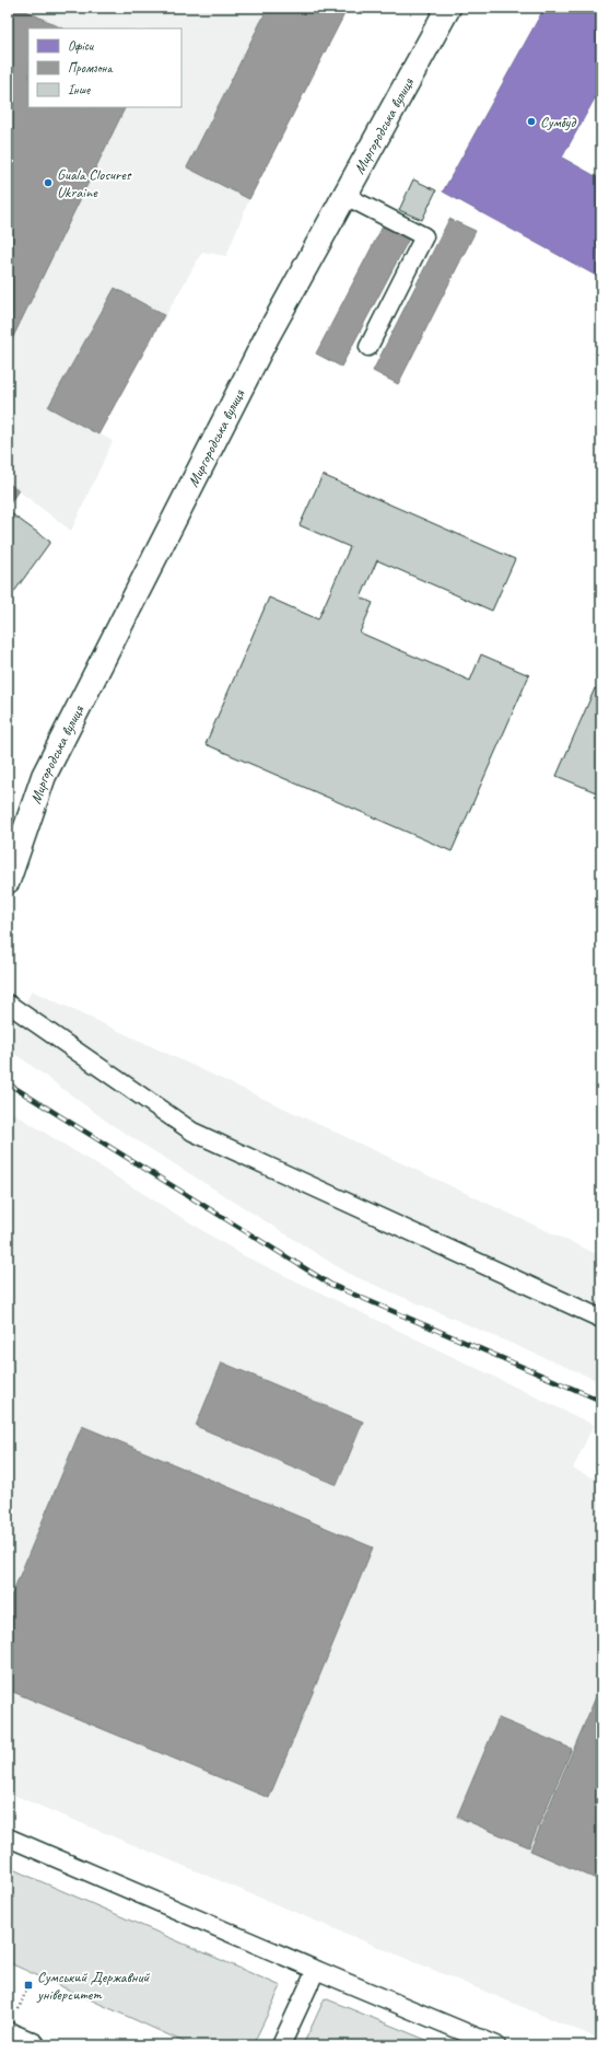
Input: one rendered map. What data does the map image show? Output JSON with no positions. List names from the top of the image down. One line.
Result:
{"streets":{"street":["Миргородська вулиця"]},"places":{"other":["Сумбуд","Guala Closures Ukraine"],"transit":["Сумський Державний університет"]},"legend":["Офіси","Промзона","Інше"]}
